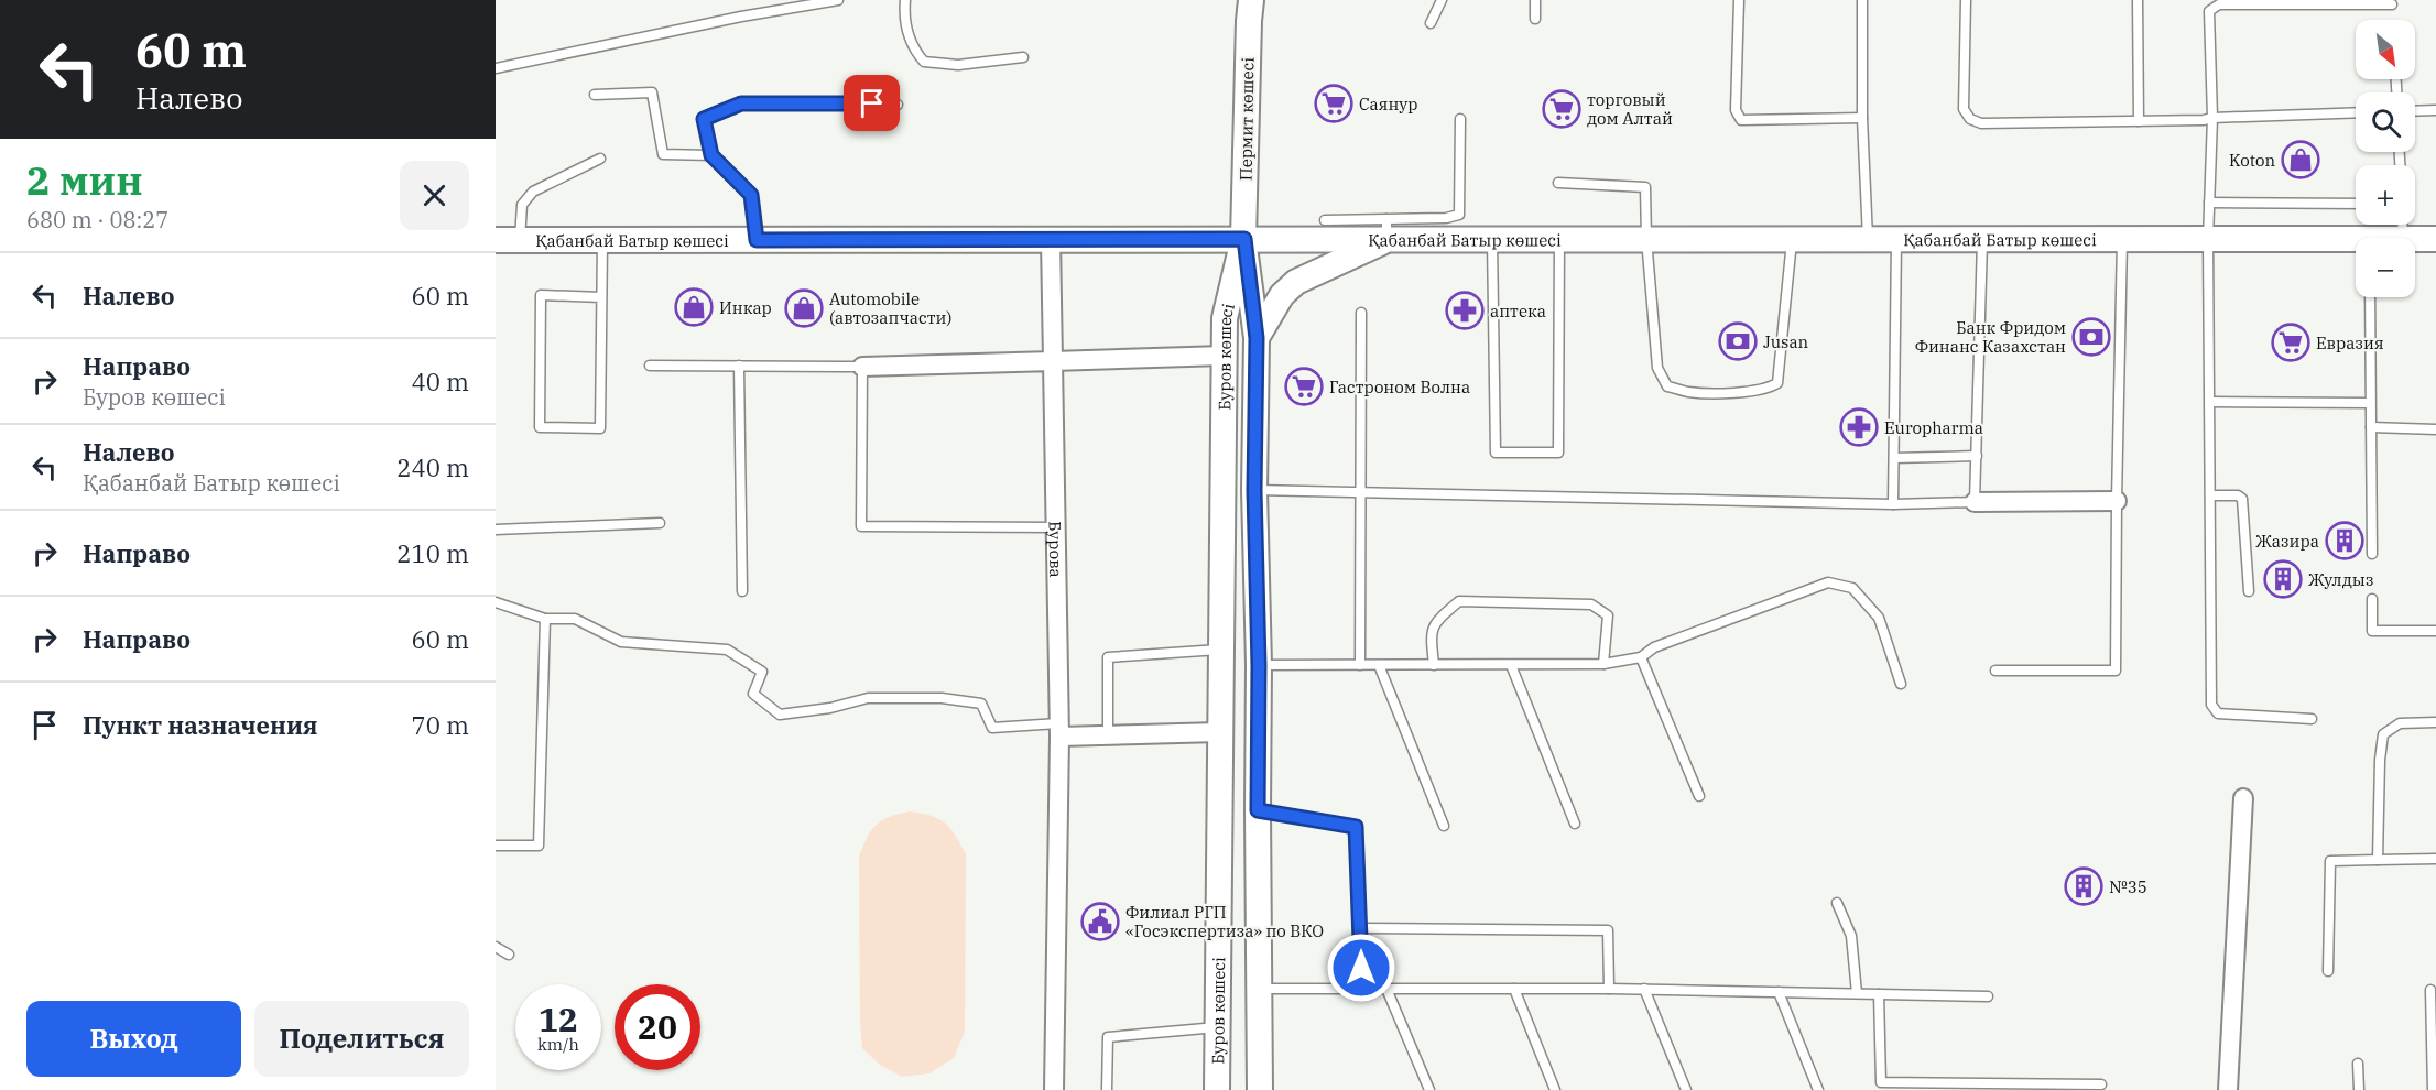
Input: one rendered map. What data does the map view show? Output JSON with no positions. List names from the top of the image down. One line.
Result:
{"streets":{"main road":["Пермит көшесі","Қабанбай Батыр көшесі","Буров көшесі"],"street":["Бурова"]},"crossings":[["Пермит көшесі","Қабанбай Батыр көшесі"],["Пермит көшесі","Буров көшесі"],["Қабанбай Батыр көшесі","Буров көшесі"],["Қабанбай Батыр көшесі","Бурова"]],"places":{"supermarket":["Саянур","торговый дом Алтай","Евразия","Гастроном Волна"],"shop":["Koton","Инкар","Automobile (автозапчасти)"],"pharmacy":["аптека","Europharma"],"bank":["Банк Фридом Финанс Казахстан","Jusan"],"building":["Жазира","Жулдыз","№35"],"public building":["Филиал РГП «Госэкспертиза» по ВКО"]},"north":"bottom right","page":{"turn":["60 m","Налево"],"map_buttons":["+","−"],"heading":["2 мин","680 m · 08:27"],"list":[{"name":"Налево","value":"60 m"},{"name":"Направо","note":"Буров көшесі","value":"40 m"},{"name":"Налево","note":"Қабанбай Батыр көшесі","value":"240 m"},{"name":"Направо","value":"210 m"},{"name":"Направо","value":"60 m"},{"name":"Пункт назначения","value":"70 m"}],"speed":"12 km/h","limit":"20","buttons":["Выход","Поделиться"]}}
